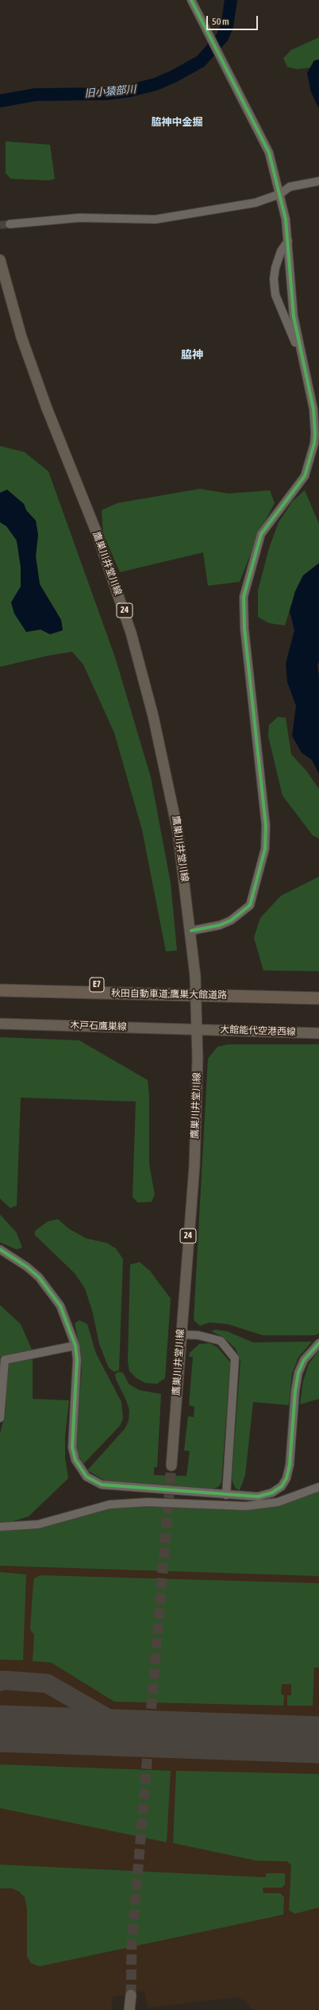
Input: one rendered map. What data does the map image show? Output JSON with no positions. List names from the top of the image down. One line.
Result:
{"streets":{"highway":["E7","秋田自動車道;鷹巣大館道路"],"main road":["鷹巣川井堂川線","24","木戸石鷹巣線","大館能代空港西線"]},"crossings":[["鷹巣川井堂川線","木戸石鷹巣線"],["鷹巣川井堂川線","大館能代空港西線"],["木戸石鷹巣線","大館能代空港西線"]],"districts":["脇神中金掘","脇神"],"water":["旧小猿部川"],"scale_bar":"50 m"}
